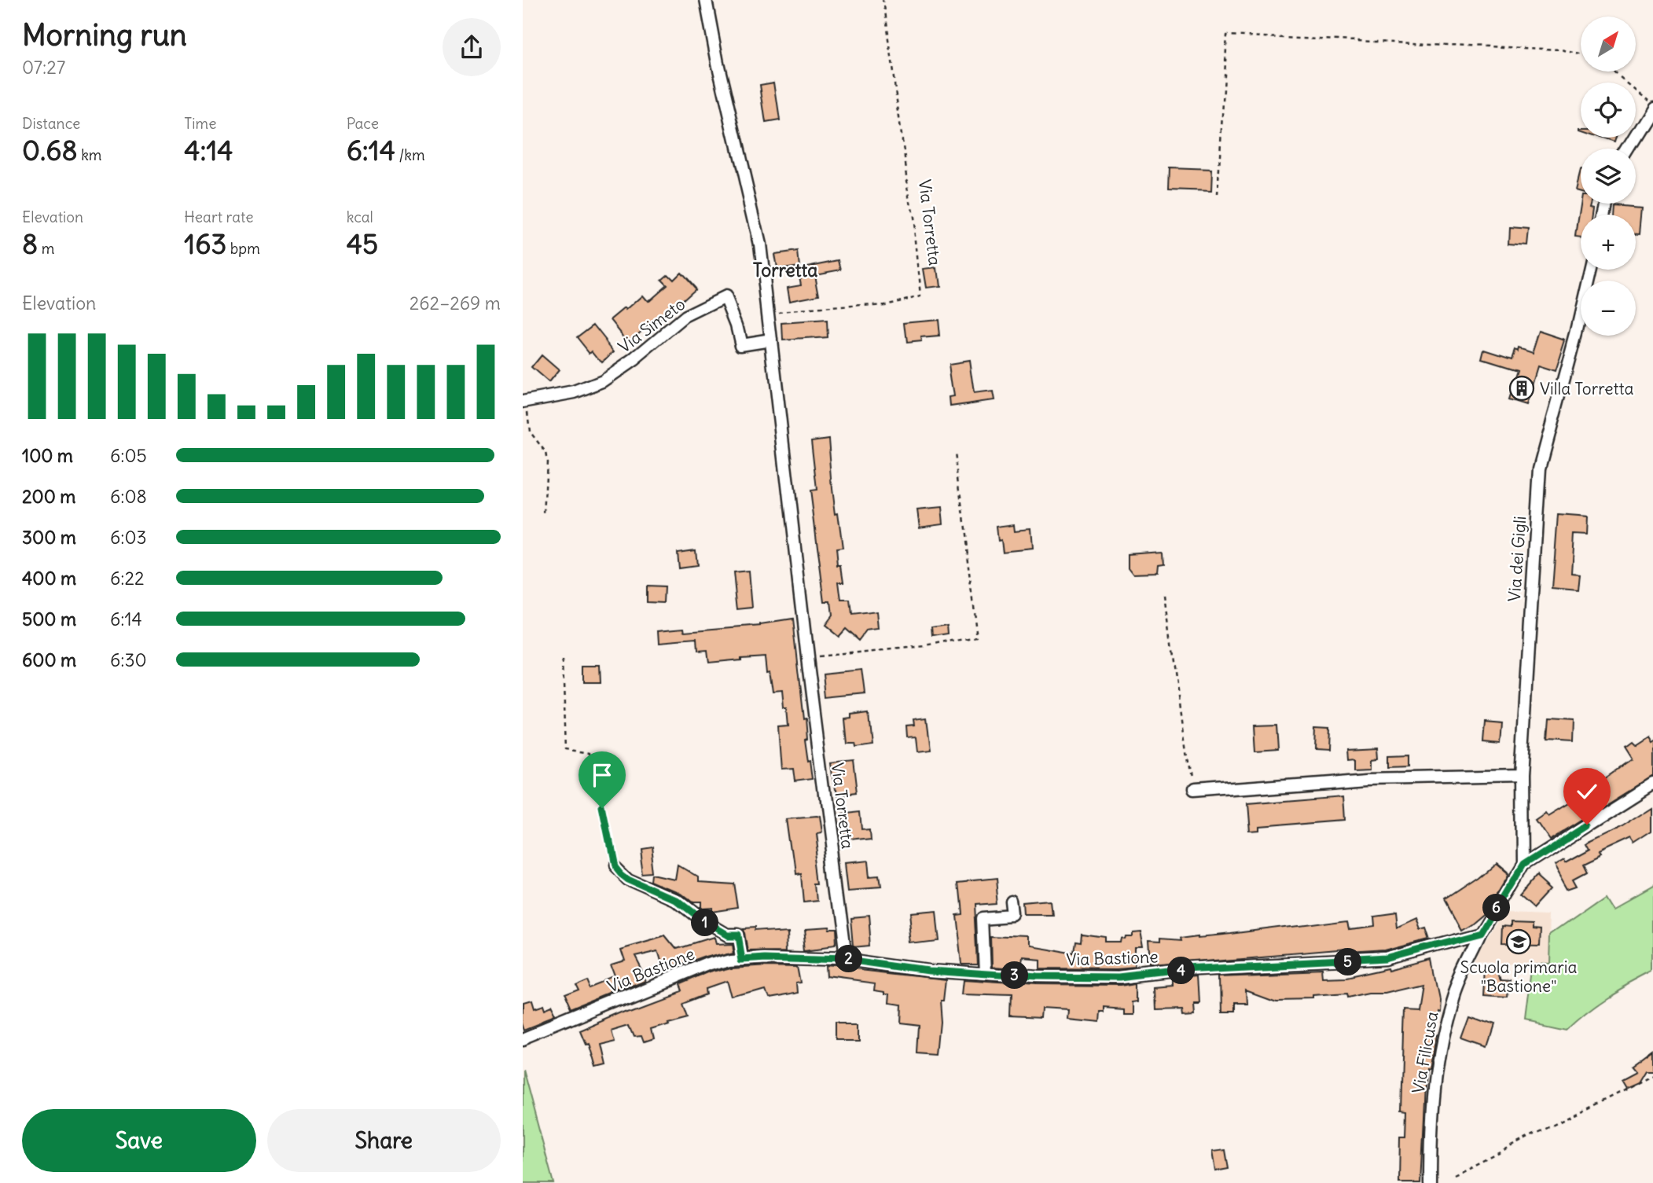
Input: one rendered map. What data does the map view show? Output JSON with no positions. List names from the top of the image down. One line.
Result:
{"streets":{"street":["Via Torretta","Via Simeto","Via dei Gigli","Via Bastione","Via Filicusa"]},"crossings":[["Via Torretta","Via Simeto"],["Via Torretta","Via Bastione"],["Via Bastione","Via Filicusa"]],"districts":["Torretta"],"places":{"building":["Villa Torretta"],"school or university":["Scuola primaria \"Bastione\""]},"north":"top right","page":{"heading":["Morning run","07:27"],"map_buttons":["+","−"],"stats":[["Distance","0.68 km"],["Time","4:14"],["Pace","6:14 /km"],["Elevation","8 m"],["Heart rate","163 bpm"],["kcal","45"]],"chart":["Elevation","262–269 m"],"list":[{"name":"100 m","note":"6:05"},{"name":"200 m","note":"6:08"},{"name":"300 m","note":"6:03"},{"name":"400 m","note":"6:22"},{"name":"500 m","note":"6:14"},{"name":"600 m","note":"6:30"}],"pins":["6","1","2","5","4","3"],"buttons":["Save","Share"]}}
